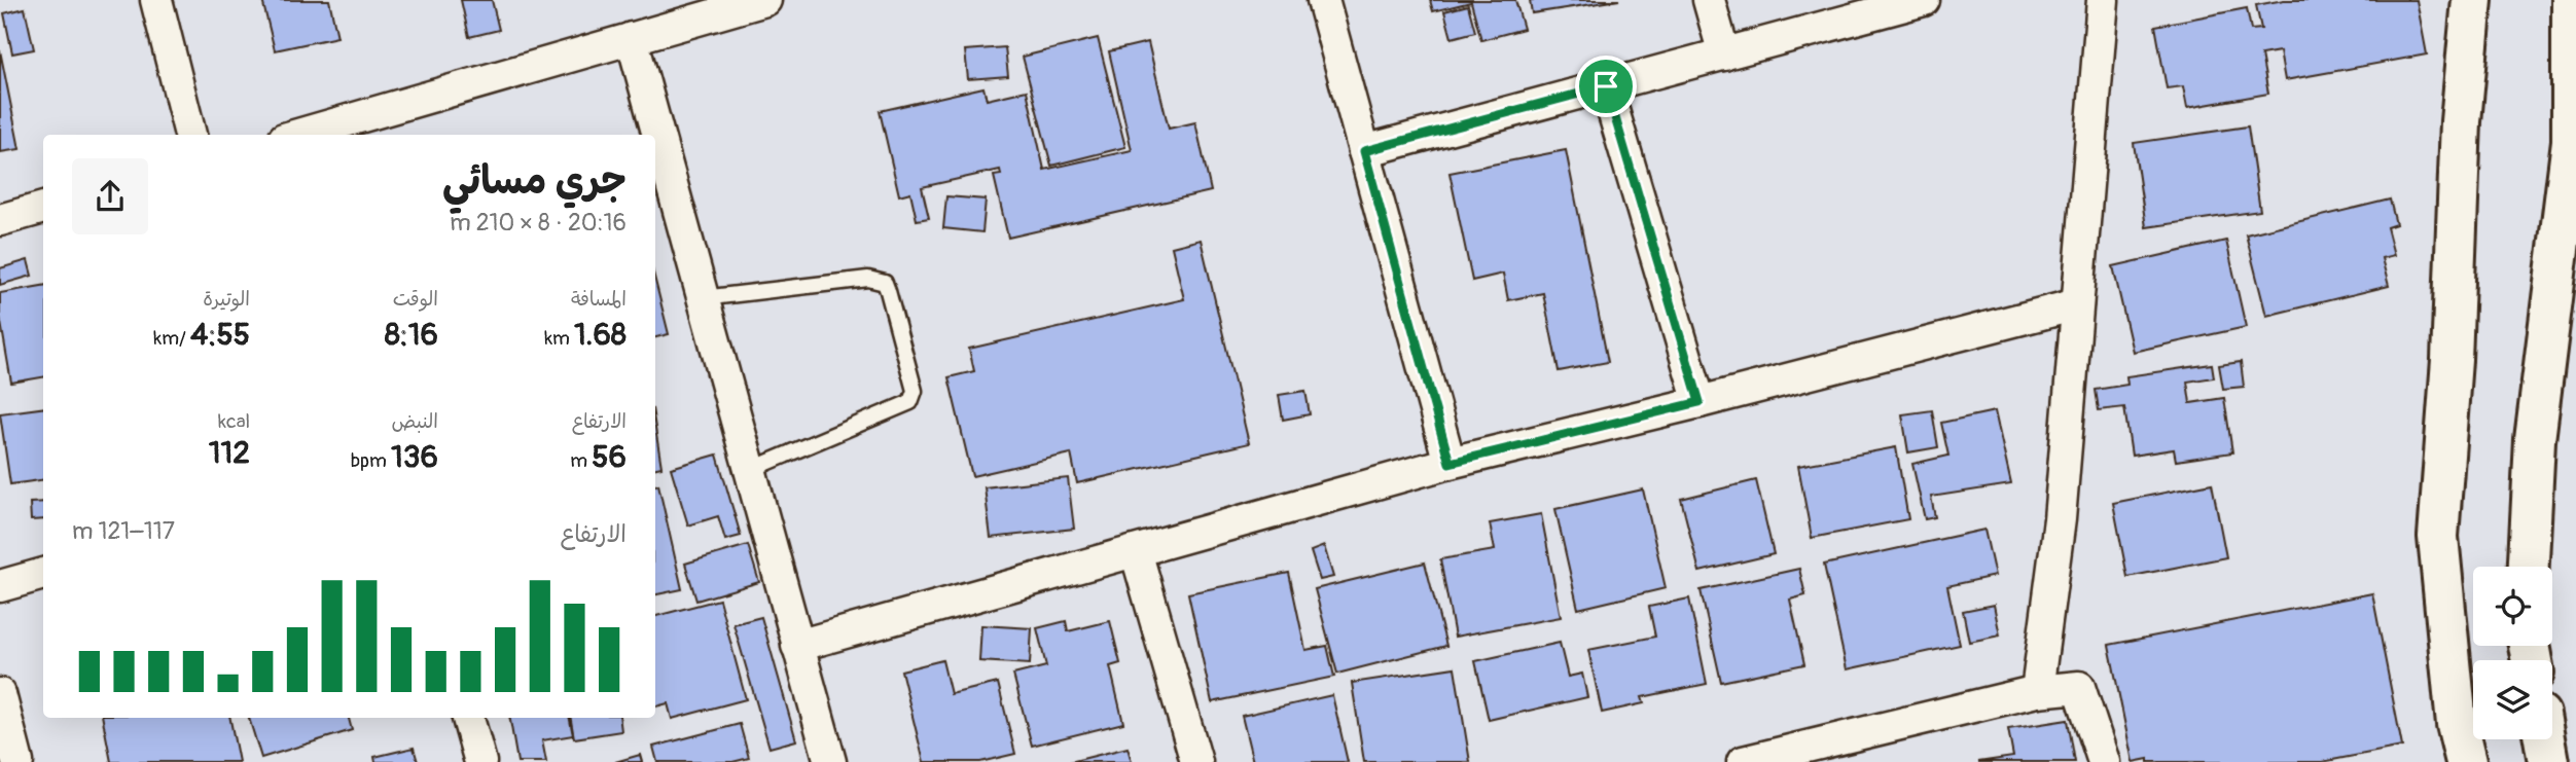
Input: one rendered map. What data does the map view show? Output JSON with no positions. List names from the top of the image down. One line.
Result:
{"page":{"heading":["جري مسائي","20:16 · 8 × 210 m"],"stats":[["المسافة","1.68 km"],["الوقت","8:16"],["الوتيرة","4:55 /km"],["الارتفاع","56 m"],["النبض","136 bpm"],["kcal","112"]],"chart":["الارتفاع","117–121 m"]}}
